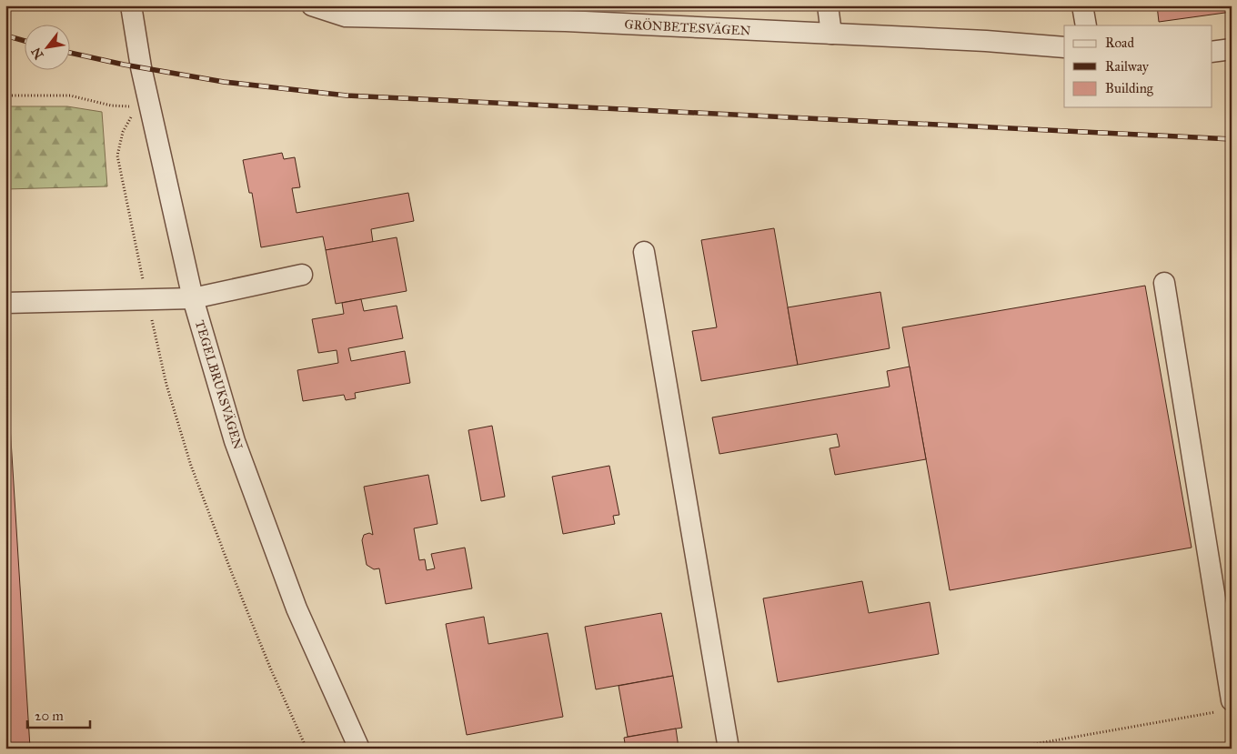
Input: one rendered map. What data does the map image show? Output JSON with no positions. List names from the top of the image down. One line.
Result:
{"streets":{"street":["GRÖNBETESVÄGEN","TEGELBRUKSVÄGEN"]},"legend":["Road","Railway","Building"],"scale_bar":"20 m","north":"bottom left"}
